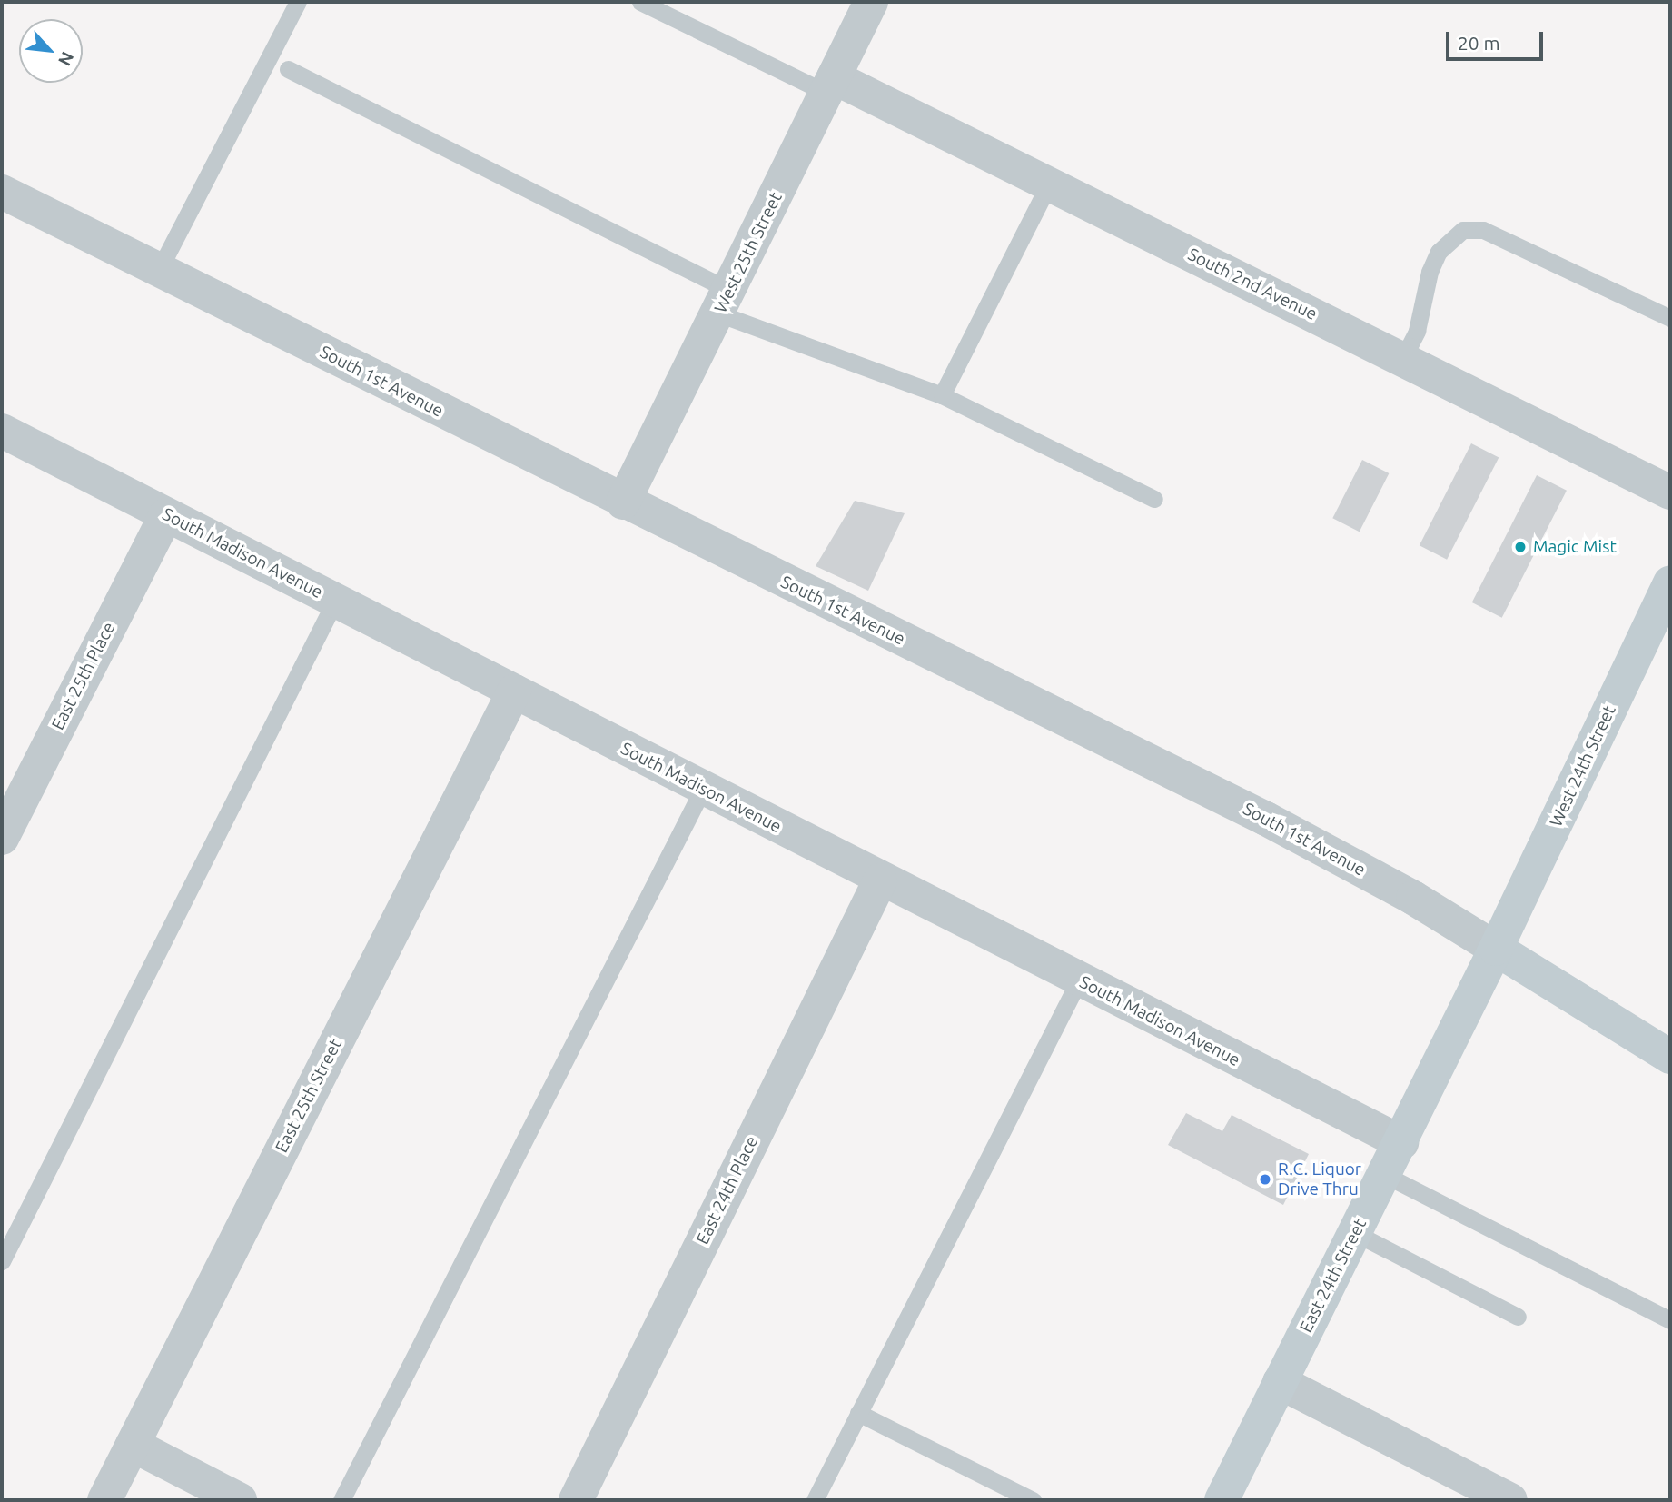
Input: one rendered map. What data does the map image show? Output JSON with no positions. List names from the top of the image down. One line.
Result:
{"streets":{"main road":["South 1st Avenue","West 24th Street","East 24th Street"],"street":["West 25th Street","South 2nd Avenue","South Madison Avenue","East 25th Place","East 25th Street","East 24th Place"]},"crossings":[["West 25th Street","South 2nd Avenue"],["West 25th Street","South 1st Avenue"],["South 1st Avenue","West 24th Street"],["South 1st Avenue","East 24th Street"],["South Madison Avenue","East 25th Place"],["South Madison Avenue","East 25th Street"],["South Madison Avenue","East 24th Place"],["South Madison Avenue","East 24th Street"],["West 24th Street","East 24th Street"]],"places":["Magic Mist","R.C. Liquor Drive Thru"],"scale_bar":"20 m","north":"bottom right"}
